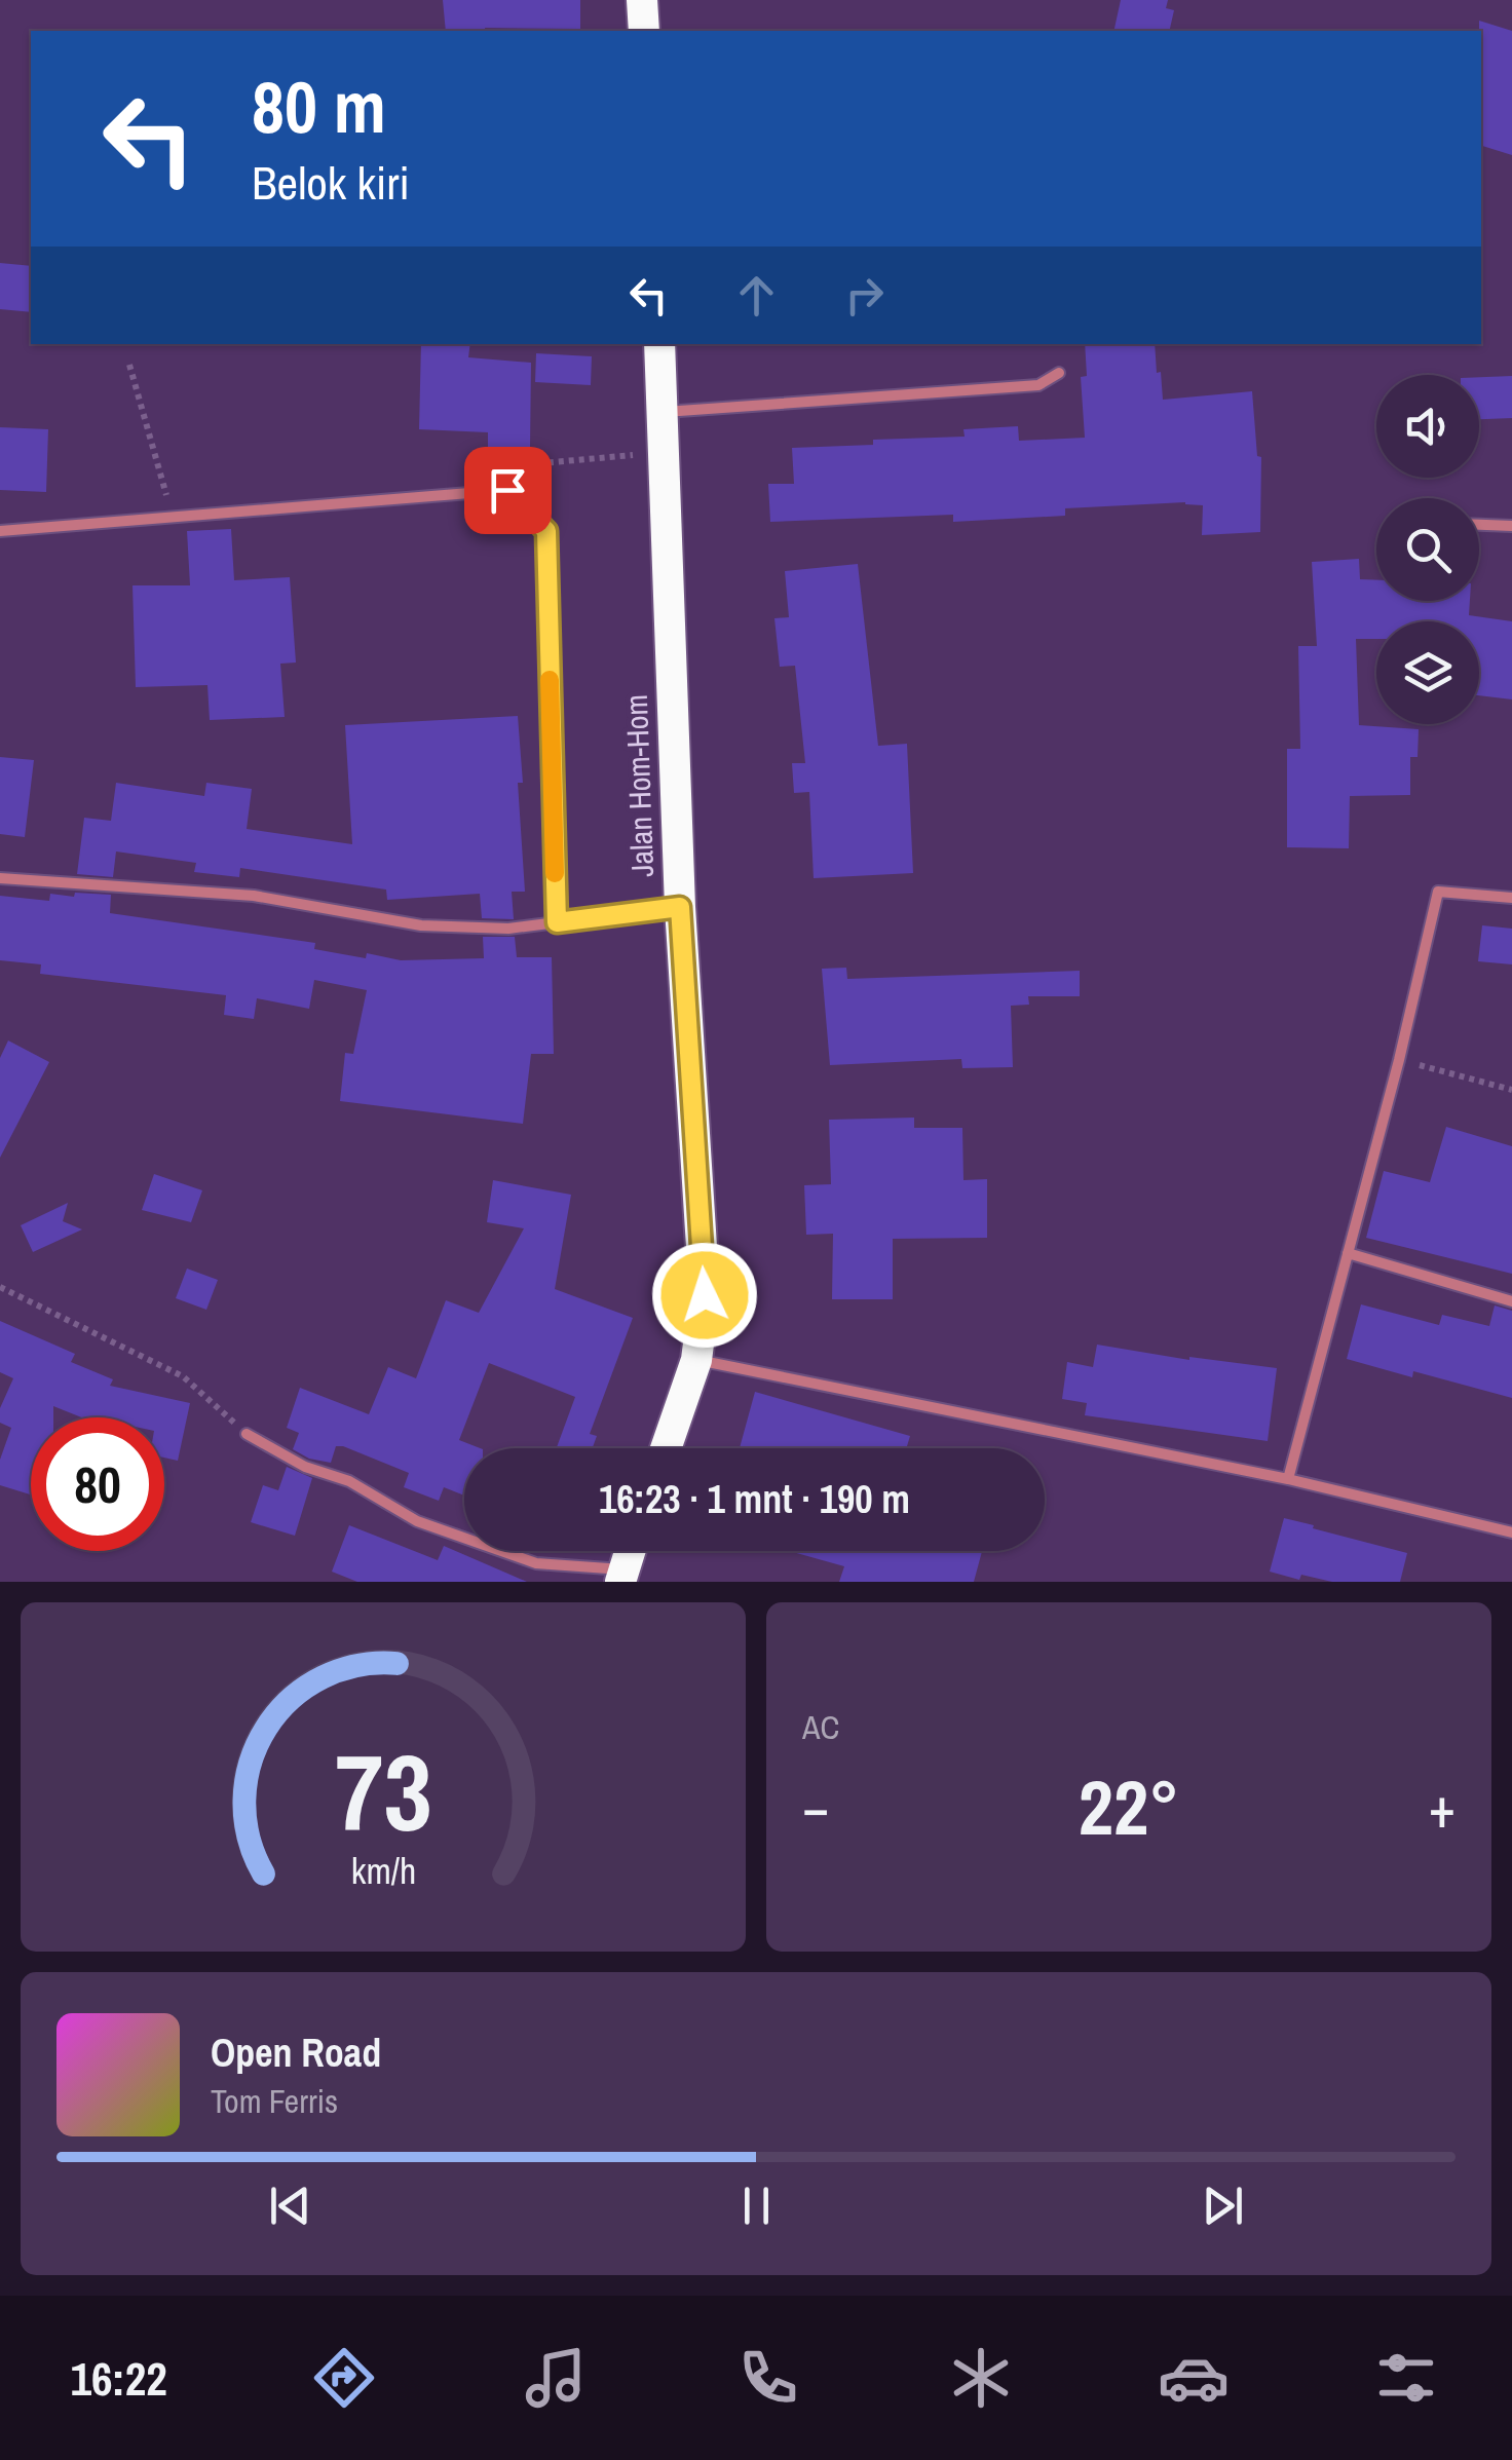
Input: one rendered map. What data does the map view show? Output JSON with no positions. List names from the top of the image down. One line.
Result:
{"streets":{"highway":["Jalan Hom-Hom"]},"page":{"turn":["80 m","Belok kiri"],"limit":"80","trip":"16:23 · 1 mnt · 190 m","tile":"AC","heat":["−","22°","+"],"song":["Open Road","Tom Ferris"],"tabs":"16:22","gauge":["73","km/h"]}}
